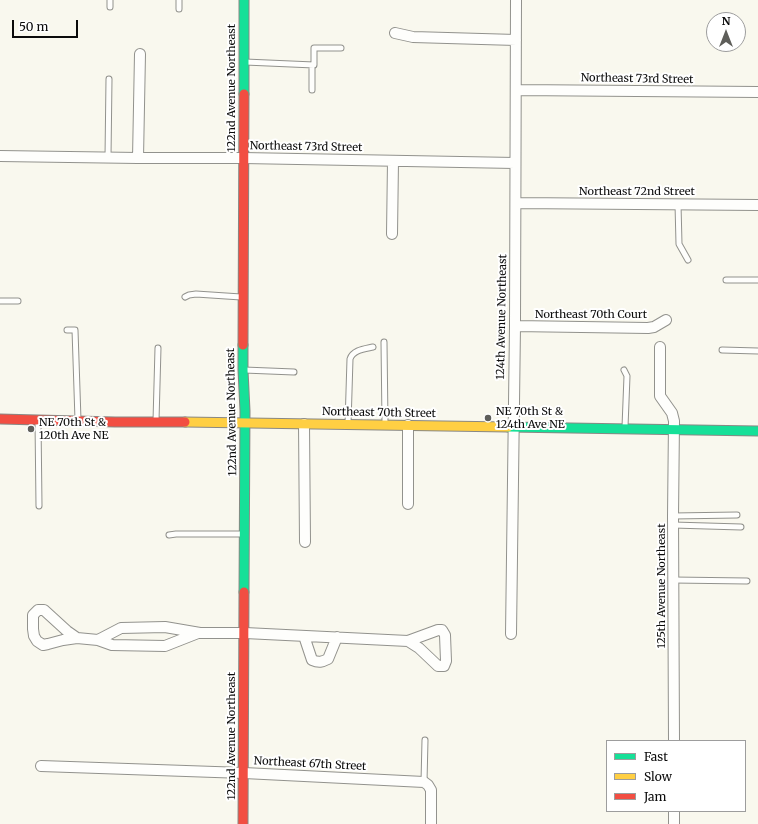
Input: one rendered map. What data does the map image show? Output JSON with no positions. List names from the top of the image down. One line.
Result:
{"streets":{"street":["Northeast 73rd Street","122nd Avenue Northeast","Northeast 72nd Street","Northeast 70th Court","124th Avenue Northeast","Northeast 70th Street","125th Avenue Northeast","Northeast 67th Street"]},"crossings":[["Northeast 73rd Street","122nd Avenue Northeast"],["Northeast 73rd Street","124th Avenue Northeast"],["122nd Avenue Northeast","Northeast 70th Street"],["122nd Avenue Northeast","Northeast 67th Street"],["Northeast 72nd Street","124th Avenue Northeast"],["Northeast 70th Court","124th Avenue Northeast"],["124th Avenue Northeast","Northeast 70th Street"],["Northeast 70th Street","125th Avenue Northeast"]],"places":["NE 70th St & 124th Ave NE","NE 70th St & 120th Ave NE"],"legend":["Fast","Slow","Jam"],"scale_bar":"50 m","north":"top"}
